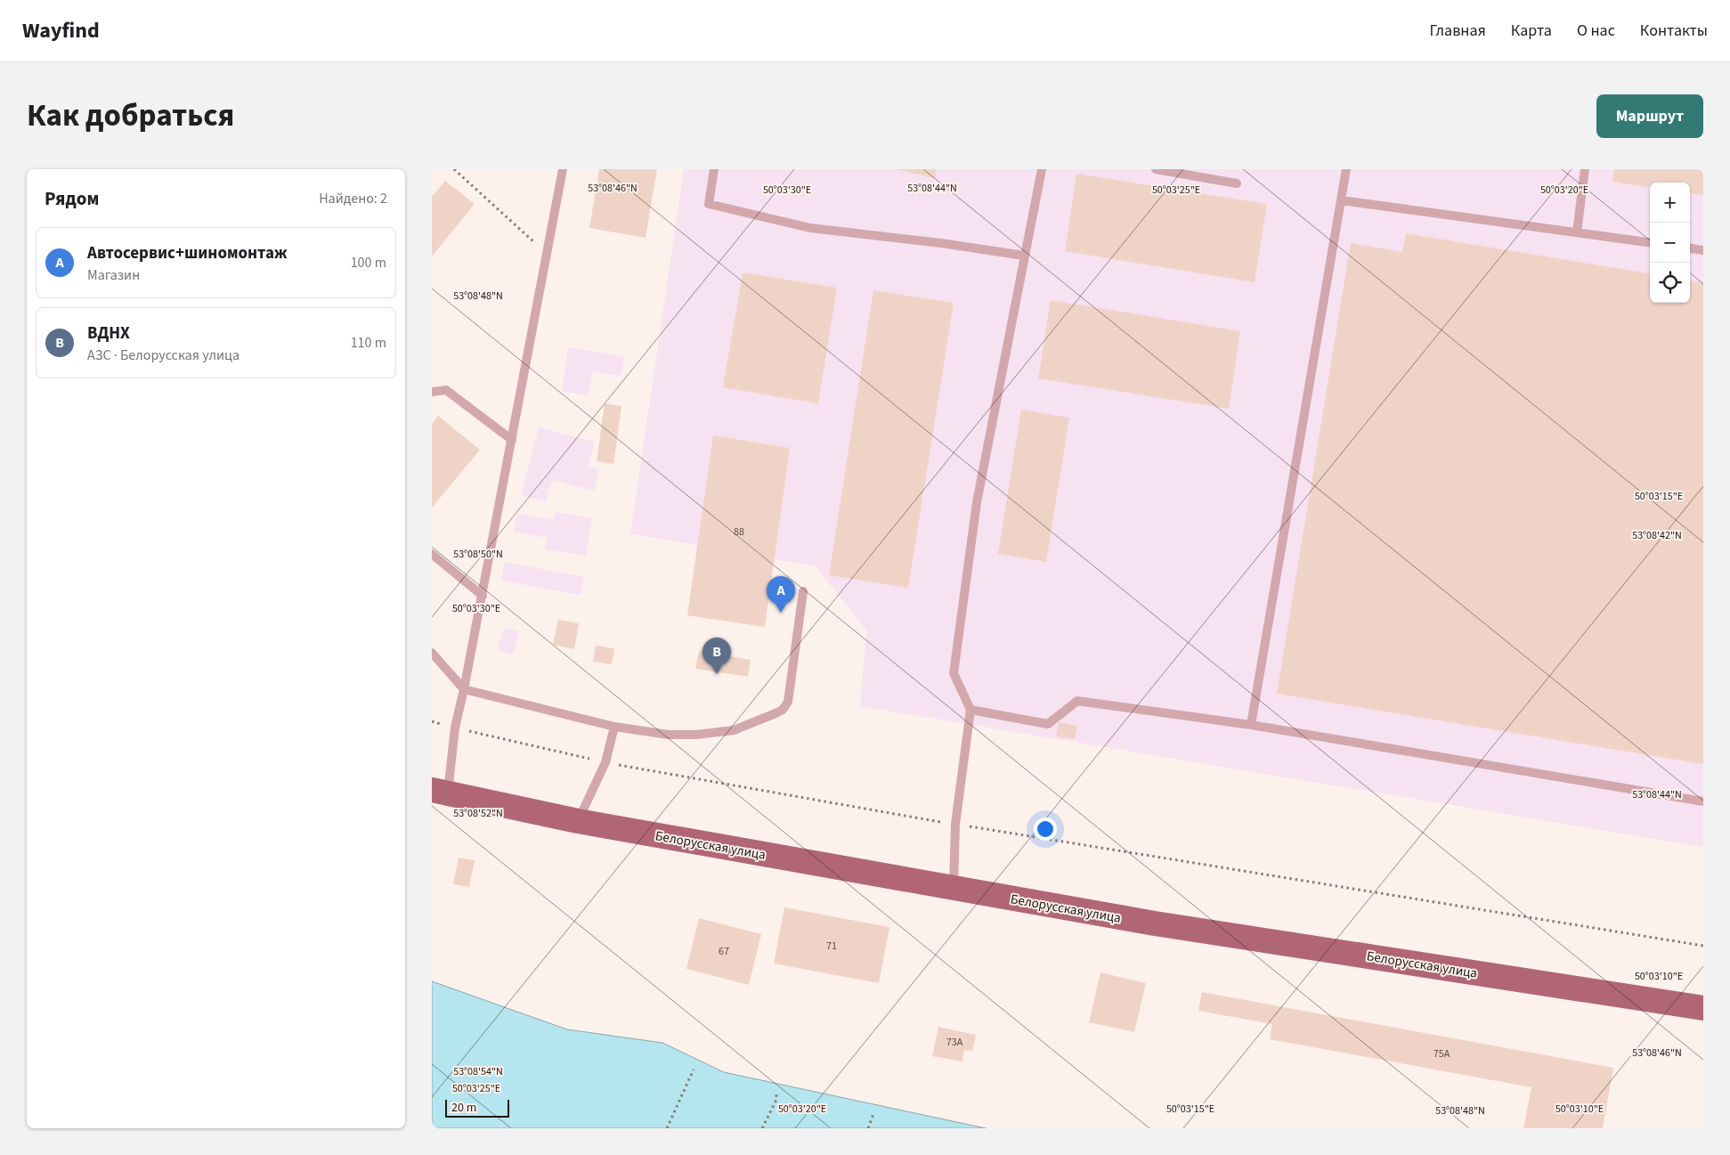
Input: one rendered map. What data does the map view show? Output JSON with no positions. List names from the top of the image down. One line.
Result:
{"streets":{"main road":["Белорусская улица"]},"house_numbers":["88","71","67","73А","75А"],"scale_bar":"20 m","page":{"header":"Wayfind","nav":["Главная","Карта","О нас","Контакты"],"title":"Как добраться","buttons":"Маршрут","heading":["Рядом","Найдено: 2"],"map_buttons":["+","−"],"list":[{"mark":"A","name":"Автосервис+шиномонтаж","note":"Магазин","value":"100 m"},{"mark":"B","name":"ВДНХ","note":"АЗС · Белорусская улица","value":"110 m"}],"pins":["A","B"],"scale":"20 m"},"coordinates":["53°08'46\"N","53°08'44\"N","50°03'30\"E","50°03'25\"E","50°03'20\"E","53°08'48\"N","50°03'15\"E","53°08'42\"N","53°08'50\"N","53°08'52\"N","50°03'10\"E","53°08'54\"N"]}
